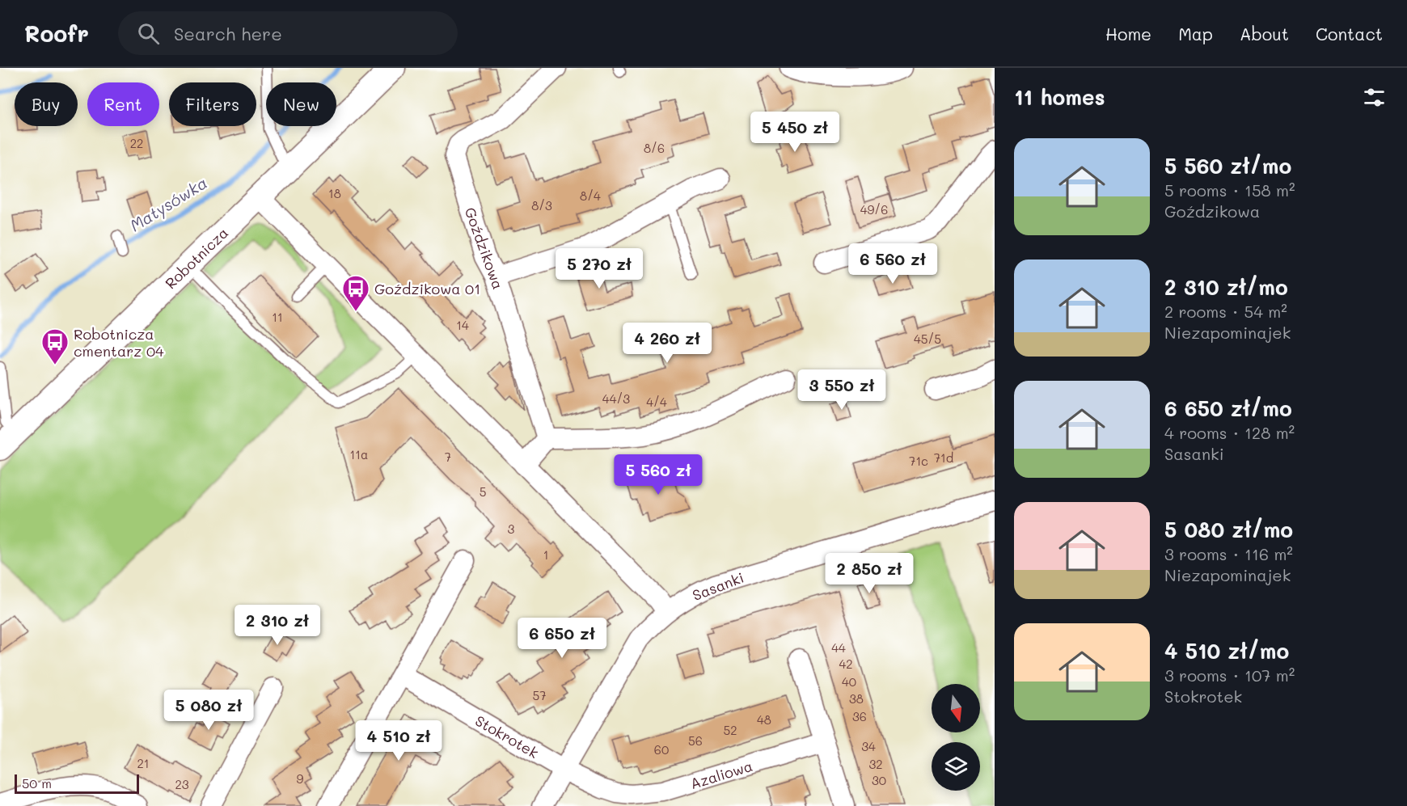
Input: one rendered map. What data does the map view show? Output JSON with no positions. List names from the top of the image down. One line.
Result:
{"streets":{"street":["Goździkowa","Robotnicza","Sasanki","Stokrotek","Azaliowa"]},"crossings":[["Sasanki","Stokrotek"],["Sasanki","Azaliowa"],["Stokrotek","Azaliowa"]],"water":["Matysówka"],"places":{"bus stop":["Goździkowa 01","Robotnicza cmentarz 04"]},"house_numbers":["22","8/6","18","8/4","8/3","49/6","11","14","45/5","44/3","4/4","11a","7","71d","71c","5","3","1","44","42","40","57","38","36","48","52","56","34","60","21","32","9","30","23"],"scale_bar":"50 m","north":"bottom","page":{"header":"Roofr","search":"Search here","nav":["Home","Map","About","Contact"],"heading":"11 homes","chip":["Buy","Rent","Filters","New"],"price":["5 450 zł","6 560 zł","5 270 zł","4 260 zł","3 550 zł","5 560 zł","2 850 zł","2 310 zł","6 650 zł","5 080 zł","4 510 zł"],"list":[{"name":"5 560 zł/mo","note":"5 rooms · 158 m² · Goździkowa"},{"name":"2 310 zł/mo","note":"2 rooms · 54 m² · Niezapominajek"},{"name":"6 650 zł/mo","note":"4 rooms · 128 m² · Sasanki"},{"name":"5 080 zł/mo","note":"3 rooms · 116 m² · Niezapominajek"},{"name":"4 510 zł/mo","note":"3 rooms · 107 m² · Stokrotek"}],"scale":"50 m"}}
